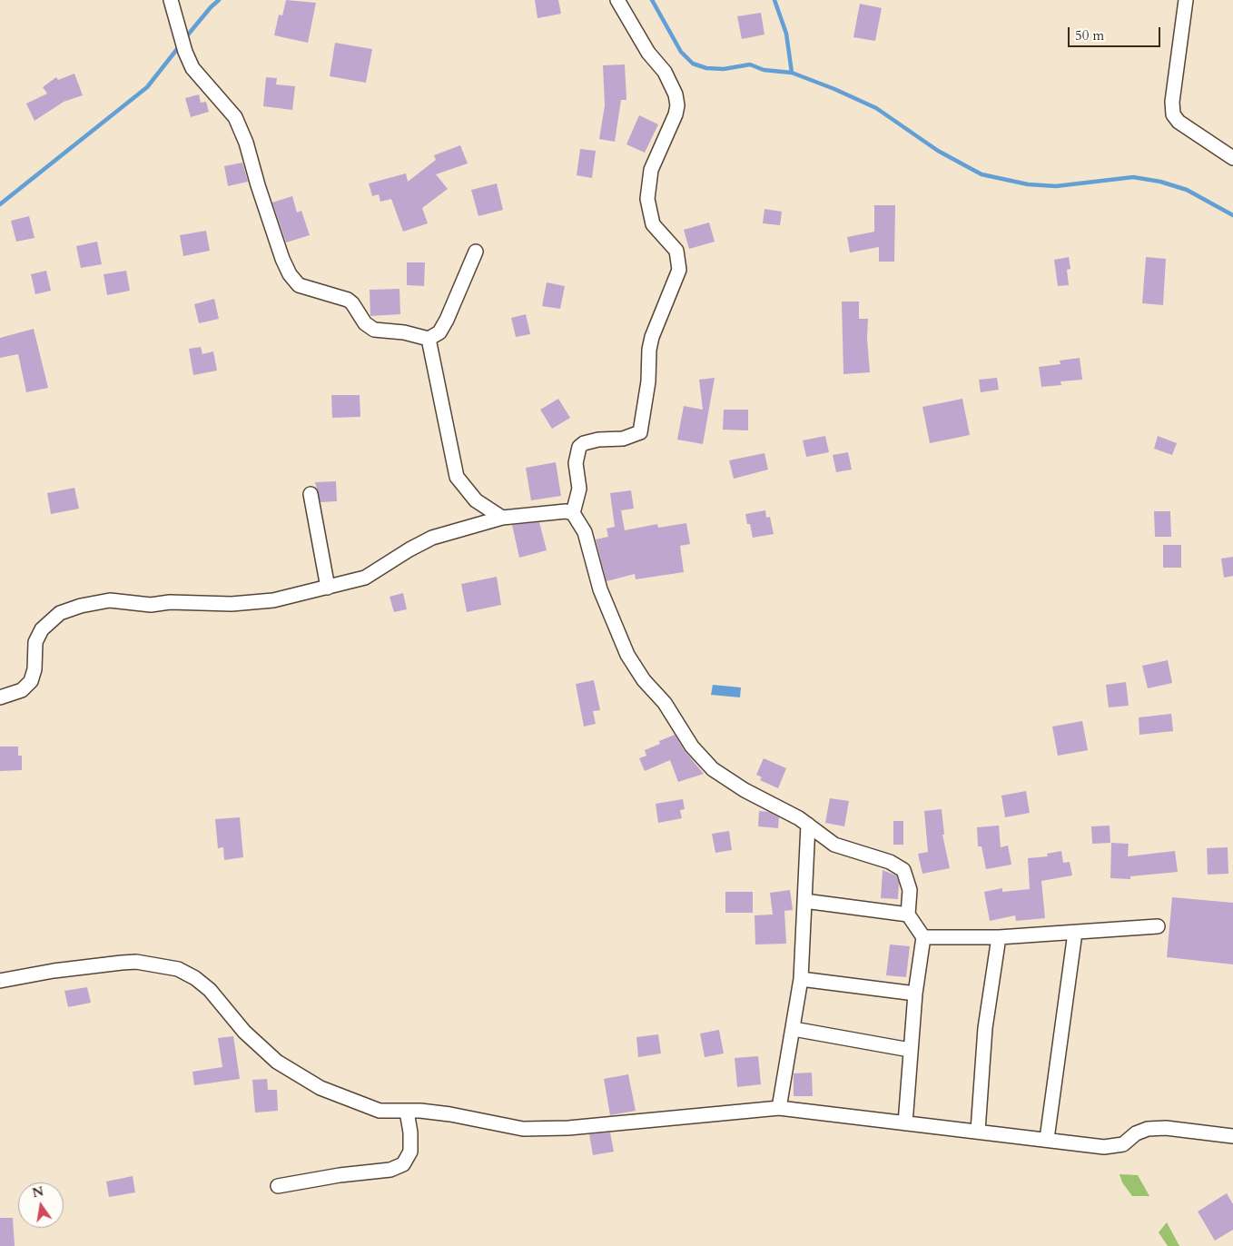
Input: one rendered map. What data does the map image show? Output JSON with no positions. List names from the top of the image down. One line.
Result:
{"scale_bar":"50 m","north":"top"}
